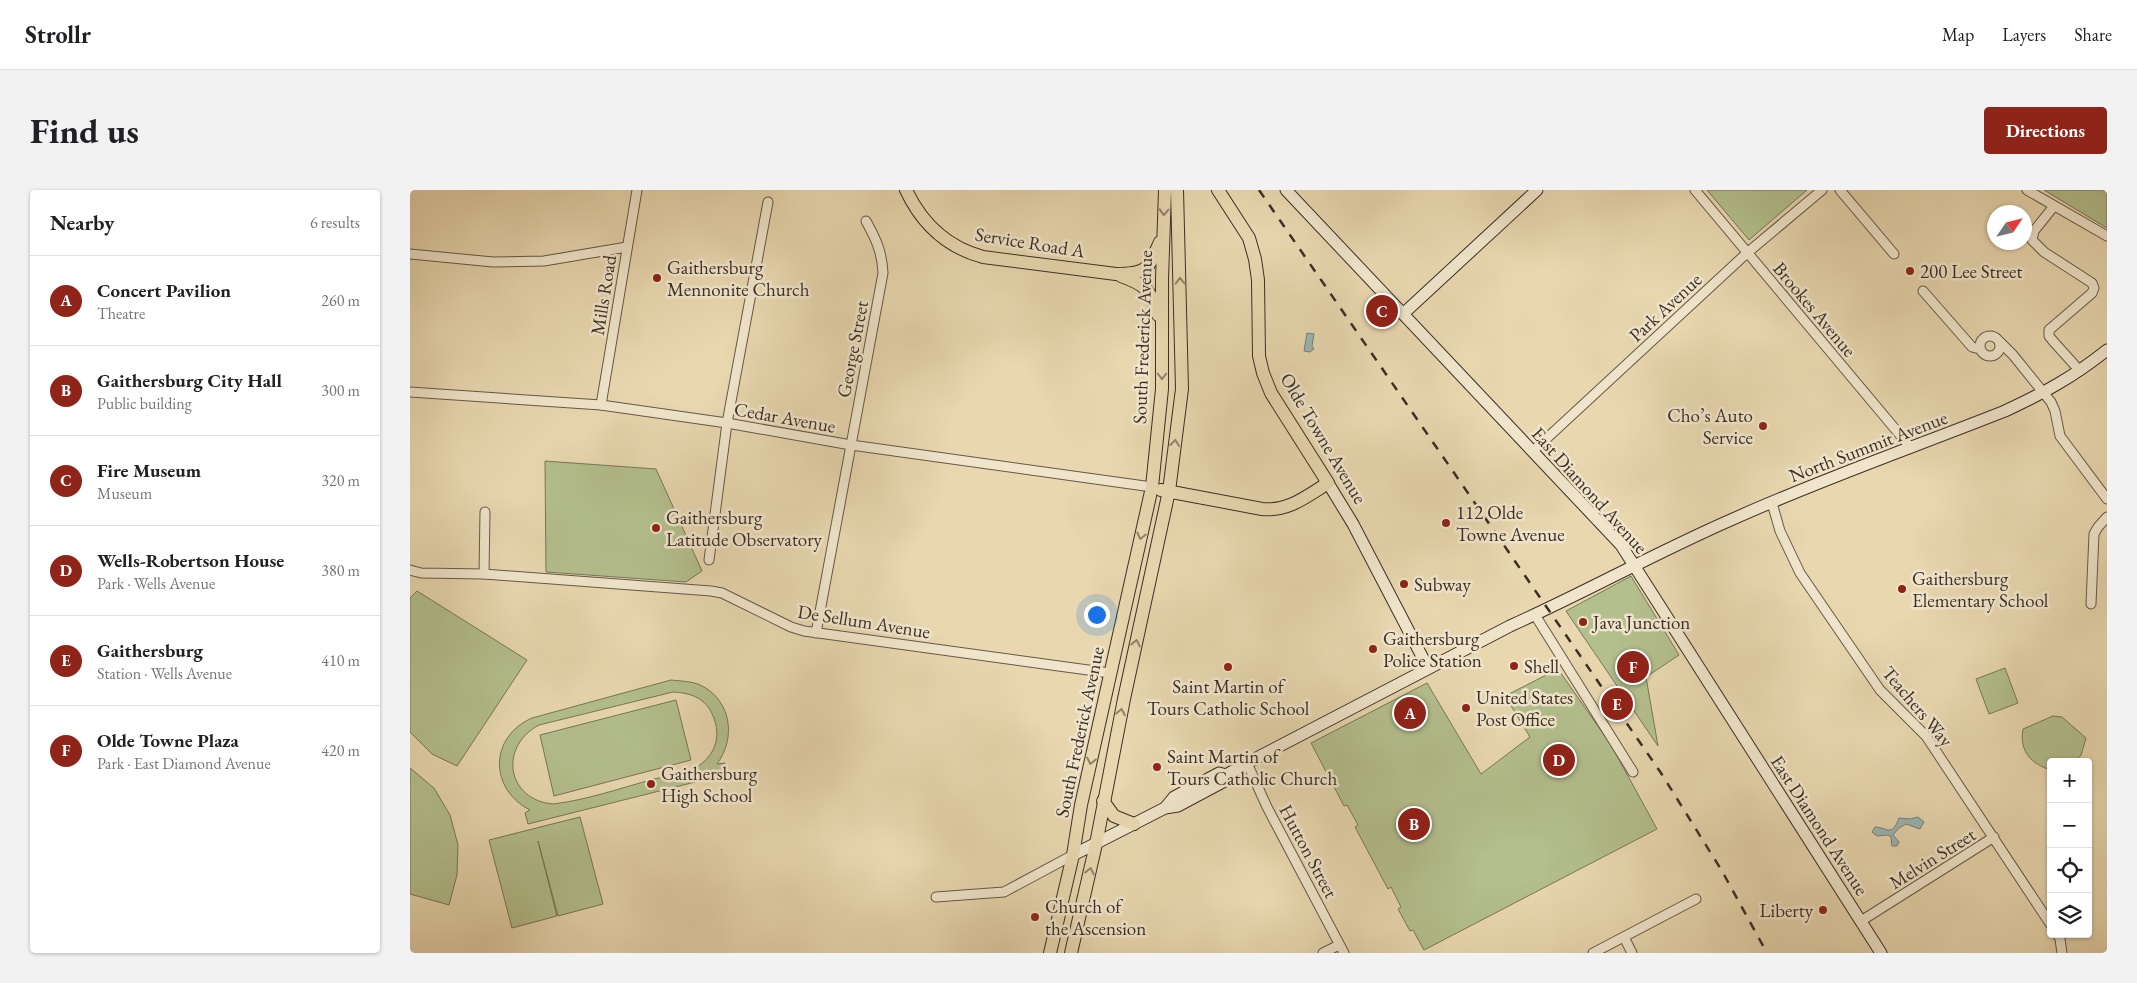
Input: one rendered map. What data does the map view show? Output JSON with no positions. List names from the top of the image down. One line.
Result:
{"streets":{"main road":["Service Road A","South Frederick Avenue","Olde Towne Avenue"],"street":["Mills Road","Park Avenue","Brookes Avenue","George Street","Cedar Avenue","North Summit Avenue","East Diamond Avenue","De Sellum Avenue","Teachers Way","Hutton Street","Melvin Street"]},"crossings":[["Mills Road","Cedar Avenue"],["Park Avenue","Brookes Avenue"],["Park Avenue","East Diamond Avenue"],["Brookes Avenue","North Summit Avenue"],["South Frederick Avenue","Cedar Avenue"],["South Frederick Avenue","North Summit Avenue"],["South Frederick Avenue","De Sellum Avenue"],["George Street","Cedar Avenue"],["George Street","De Sellum Avenue"],["Olde Towne Avenue","North Summit Avenue"],["North Summit Avenue","East Diamond Avenue"],["North Summit Avenue","Teachers Way"],["North Summit Avenue","Hutton Street"],["East Diamond Avenue","Melvin Street"],["Teachers Way","Melvin Street"]],"places":["200 Lee Street","Gaithersburg Mennonite Church","Cho’s Auto Service","112 Olde Towne Avenue","Gaithersburg Latitude Observatory","Subway","Gaithersburg Elementary School","Java Junction","Gaithersburg Police Station","Shell","Saint Martin of Tours Catholic School","United States Post Office","Saint Martin of Tours Catholic Church","Gaithersburg High School","Liberty","Church of the Ascension"],"north":"top right","page":{"header":"Strollr","nav":["Map","Layers","Share"],"buttons":"Directions","title":"Find us","heading":["Nearby","6 results"],"list":[{"mark":"A","name":"Concert Pavilion","note":"Theatre","value":"260 m"},{"mark":"B","name":"Gaithersburg City Hall","note":"Public building","value":"300 m"},{"mark":"C","name":"Fire Museum","note":"Museum","value":"320 m"},{"mark":"D","name":"Wells-Robertson House","note":"Park · Wells Avenue","value":"380 m"},{"mark":"E","name":"Gaithersburg","note":"Station · Wells Avenue","value":"410 m"},{"mark":"F","name":"Olde Towne Plaza","note":"Park · East Diamond Avenue","value":"420 m"}],"pins":["C","F","E","A","D","B"],"map_buttons":["+","−"]}}
